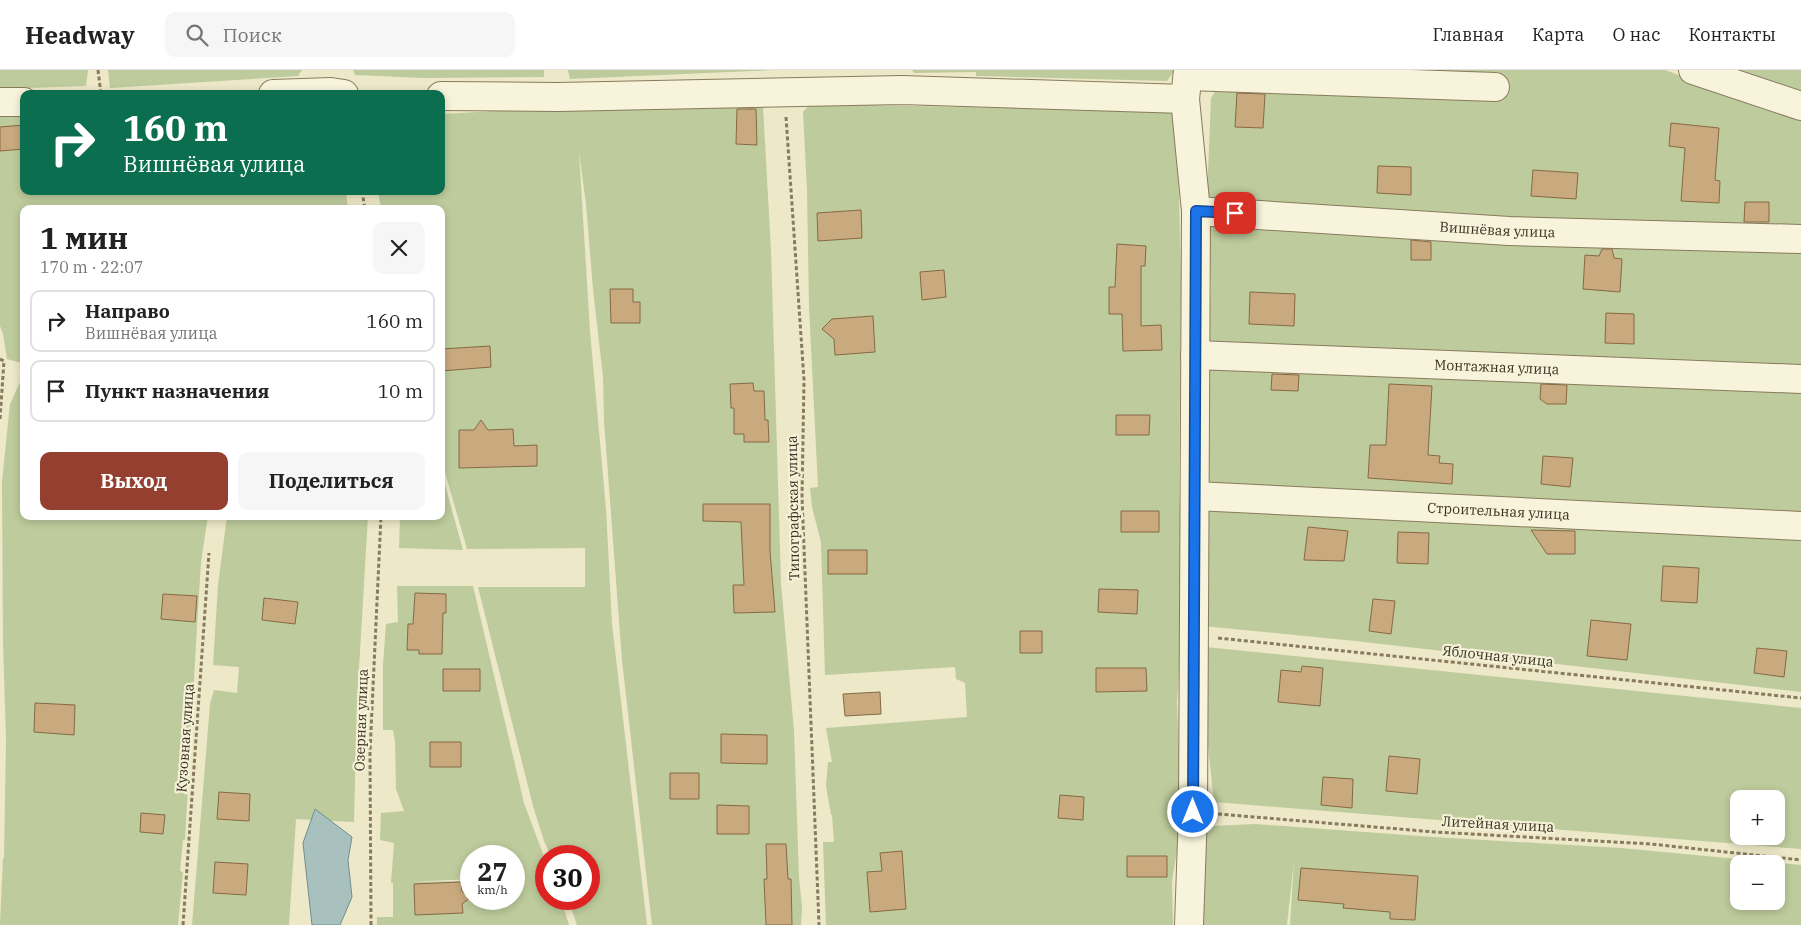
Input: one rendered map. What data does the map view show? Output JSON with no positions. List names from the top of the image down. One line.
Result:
{"streets":{"street":["Вишнёвая улица","Монтажная улица","Строительная улица"],"path":["Типографская улица","Яблочная улица","Озерная улица","Кузовная улица","Литейная улица"]},"page":{"header":"Headway","search":"Поиск","nav":["Главная","Карта","О нас","Контакты"],"turn":["160 m","Вишнёвая улица"],"heading":["1 мин","170 m · 22:07"],"list":[{"name":"Направо","note":"Вишнёвая улица","value":"160 m"},{"name":"Пункт назначения","value":"10 m"}],"buttons":["Выход","Поделиться"],"map_buttons":["+","−"],"speed":"27 km/h","limit":"30"}}
